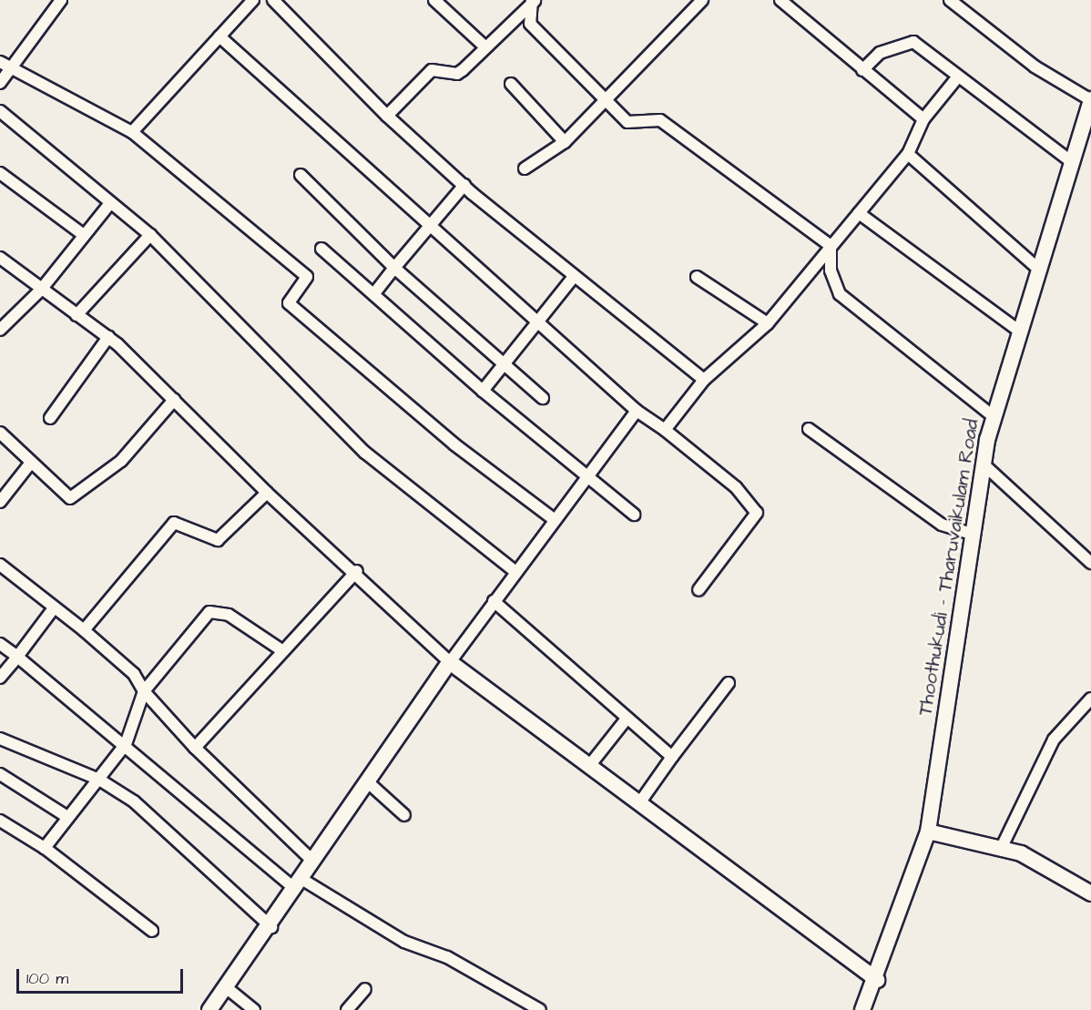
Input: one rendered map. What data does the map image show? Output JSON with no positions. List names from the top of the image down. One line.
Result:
{"streets":{"street":["Thoothukudi - Tharuvaikulam Road"]},"scale_bar":"100 m"}
